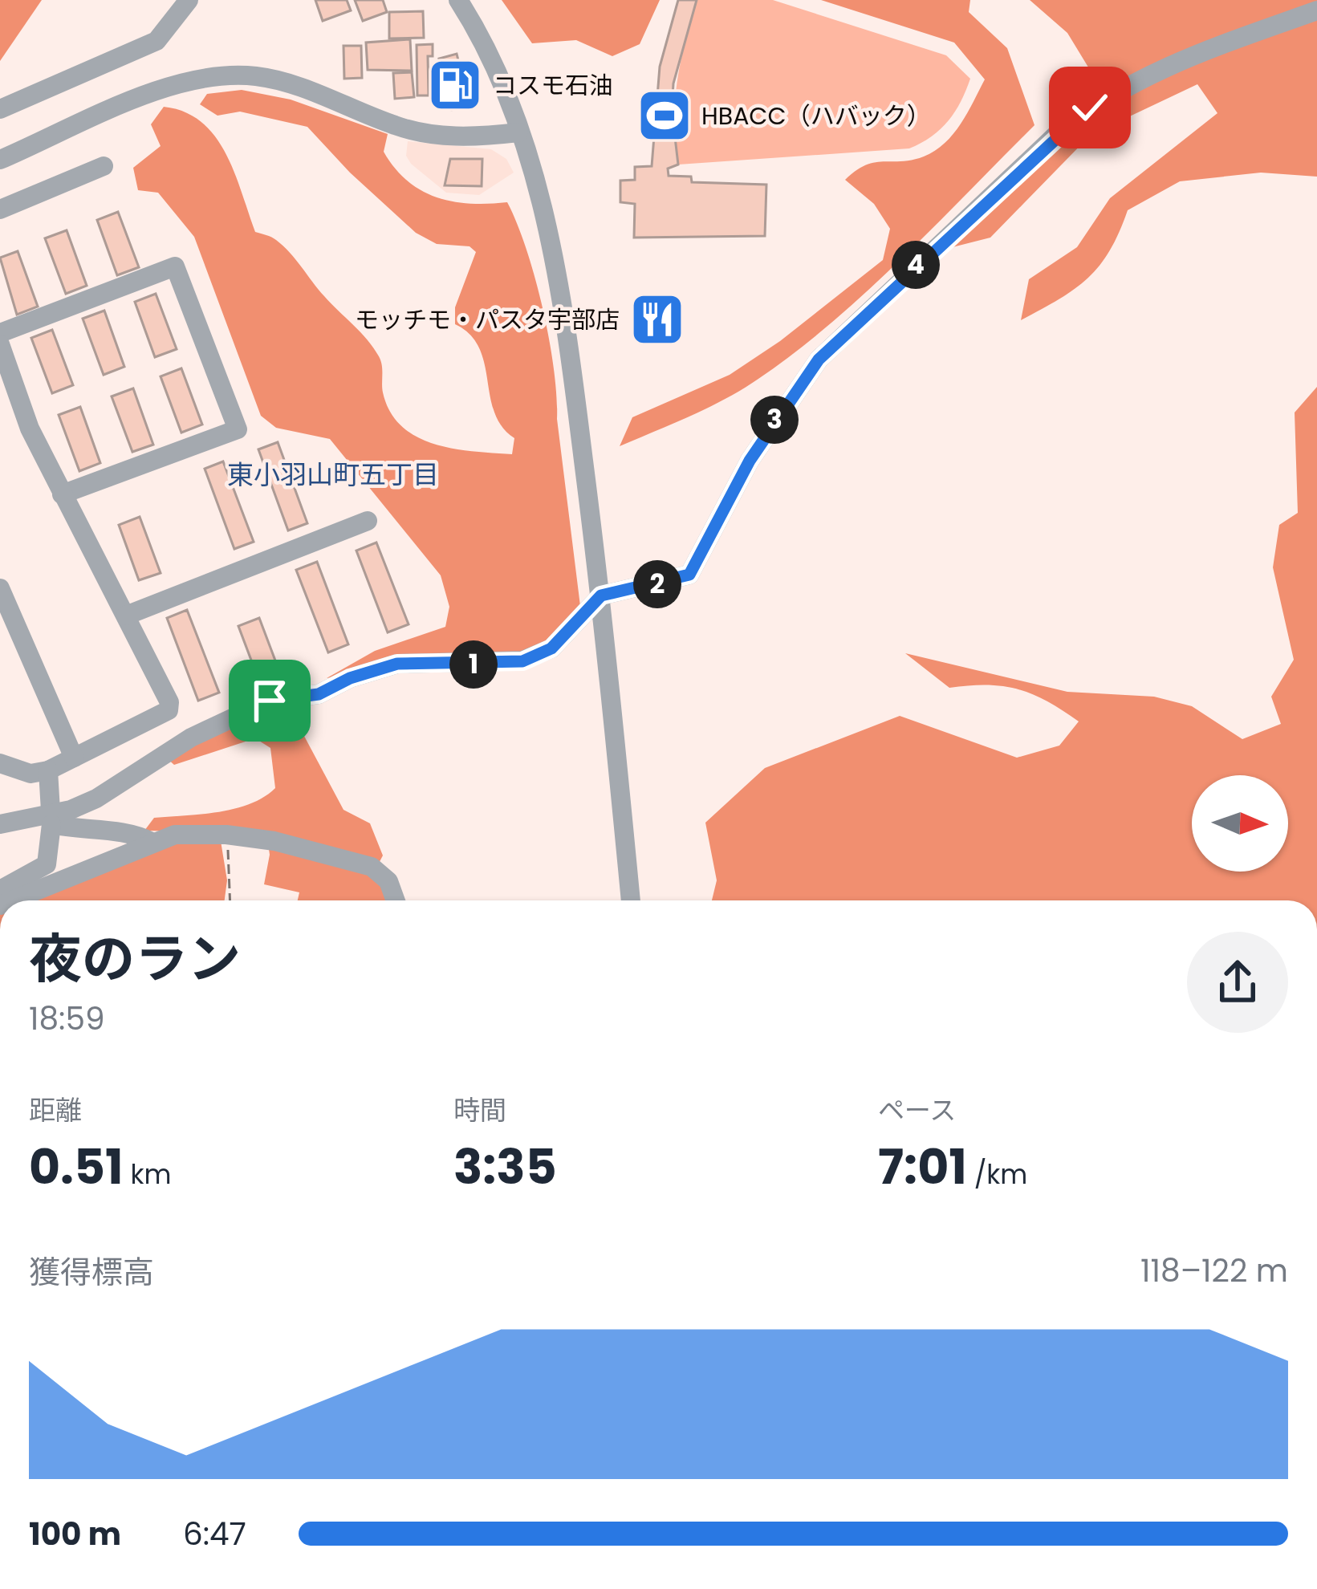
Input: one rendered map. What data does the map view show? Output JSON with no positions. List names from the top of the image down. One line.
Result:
{"districts":["東小羽山町五丁目"],"places":{"fuel station":["コスモ石油"],"sports":["HBACC（ハバック）"],"restaurant":["モッチモ・パスタ宇部店"]},"north":"right","page":{"pins":["4","3","2","1"],"heading":["夜のラン","18:59"],"stats":[["距離","0.51 km"],["時間","3:35"],["ペース","7:01 /km"]],"chart":["獲得標高","118–122 m"],"list":[{"name":"100 m","note":"6:47"}]}}
